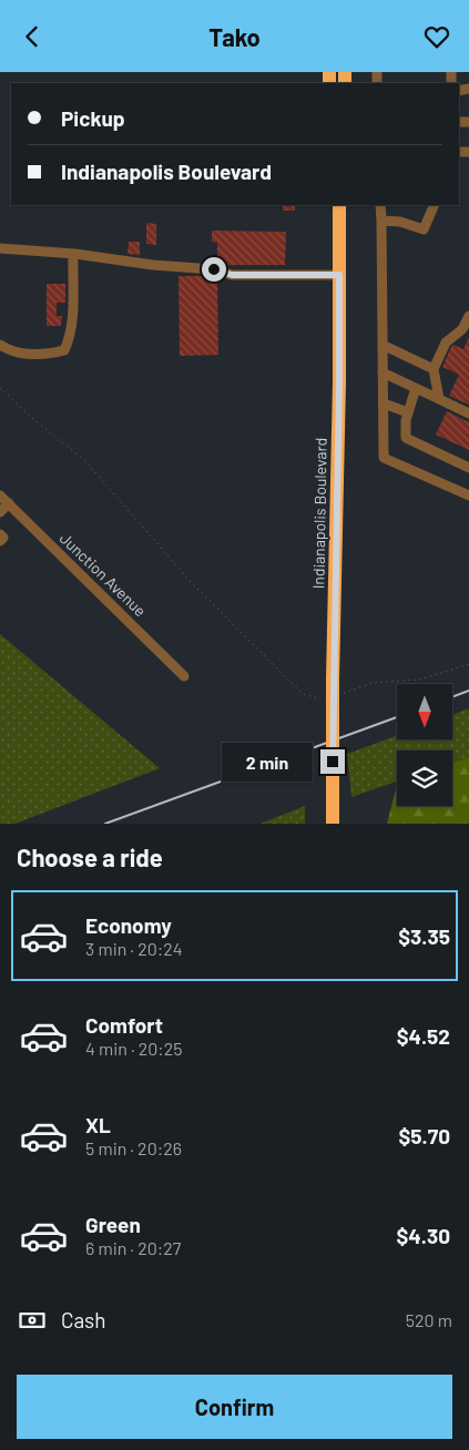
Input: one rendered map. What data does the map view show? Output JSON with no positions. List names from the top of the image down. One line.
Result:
{"streets":{"highway":["Indianapolis Boulevard"],"street":["Junction Avenue"]},"north":"bottom","page":{"header":"Tako","banner":["Pickup","Indianapolis Boulevard"],"bubble":"2 min","heading":"Choose a ride","list":[{"name":"Economy","note":"3 min · 20:24","value":"$3.35"},{"name":"Comfort","note":"4 min · 20:25","value":"$4.52"},{"name":"XL","note":"5 min · 20:26","value":"$5.70"},{"name":"Green","note":"6 min · 20:27","value":"$4.30"}],"pay":["Cash","520 m"],"buttons":"Confirm"}}
